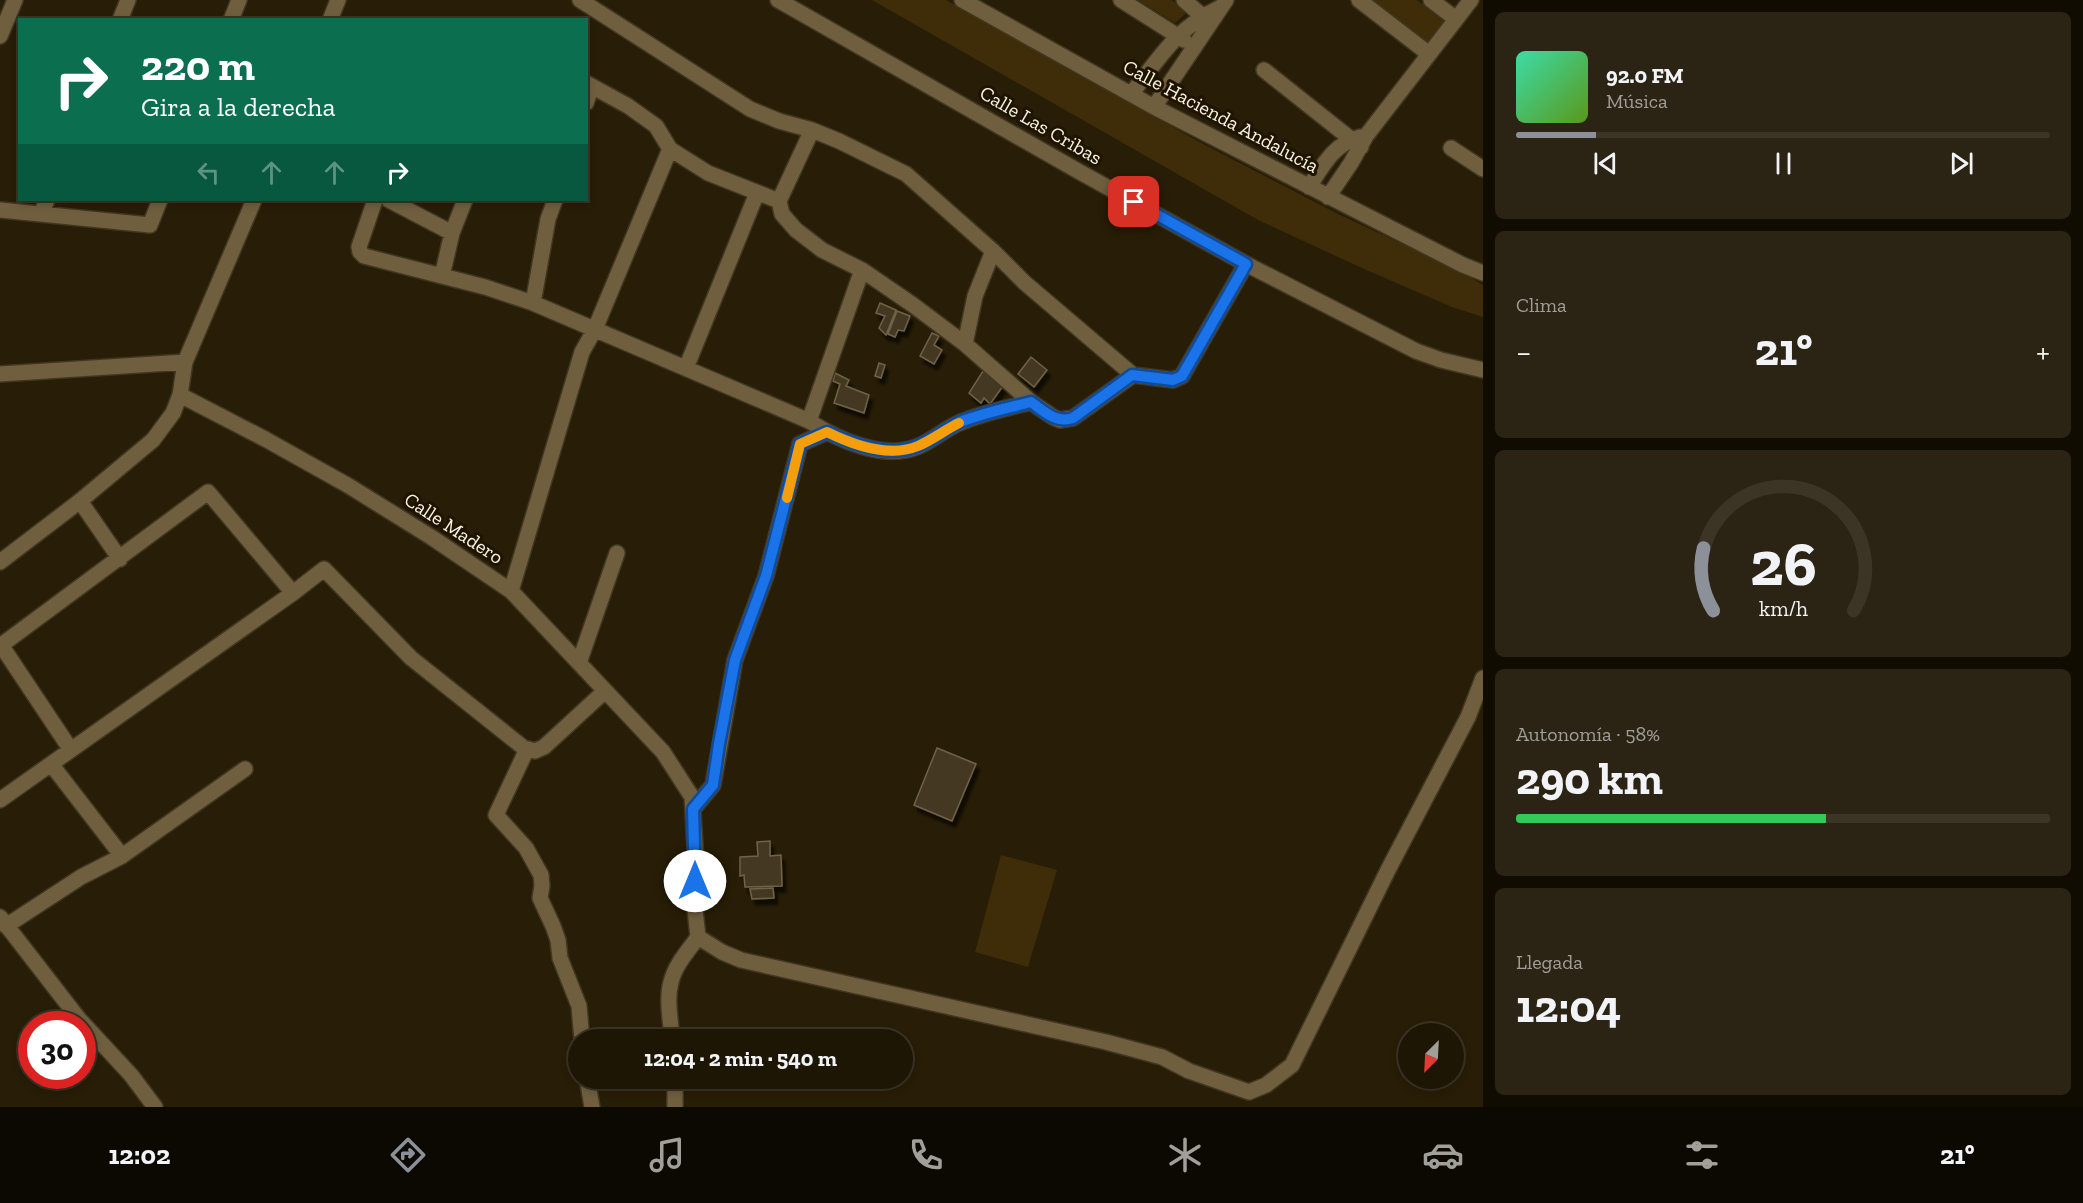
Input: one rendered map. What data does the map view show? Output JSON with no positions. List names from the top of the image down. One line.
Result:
{"streets":{"street":["Calle Hacienda Andalucía","Calle Las Cribas","Calle Madero"]},"north":"bottom left","page":{"turn":["220 m","Gira a la derecha"],"song":["92.0 FM","Música"],"tile":["Clima",["Autonomía · 58%","290 km"],["Llegada","12:04"]],"heat":["−","21°","+"],"limit":"30","trip":"12:04 · 2 min · 540 m","tabs":["12:02","21°"],"gauge":["26","km/h"]}}
